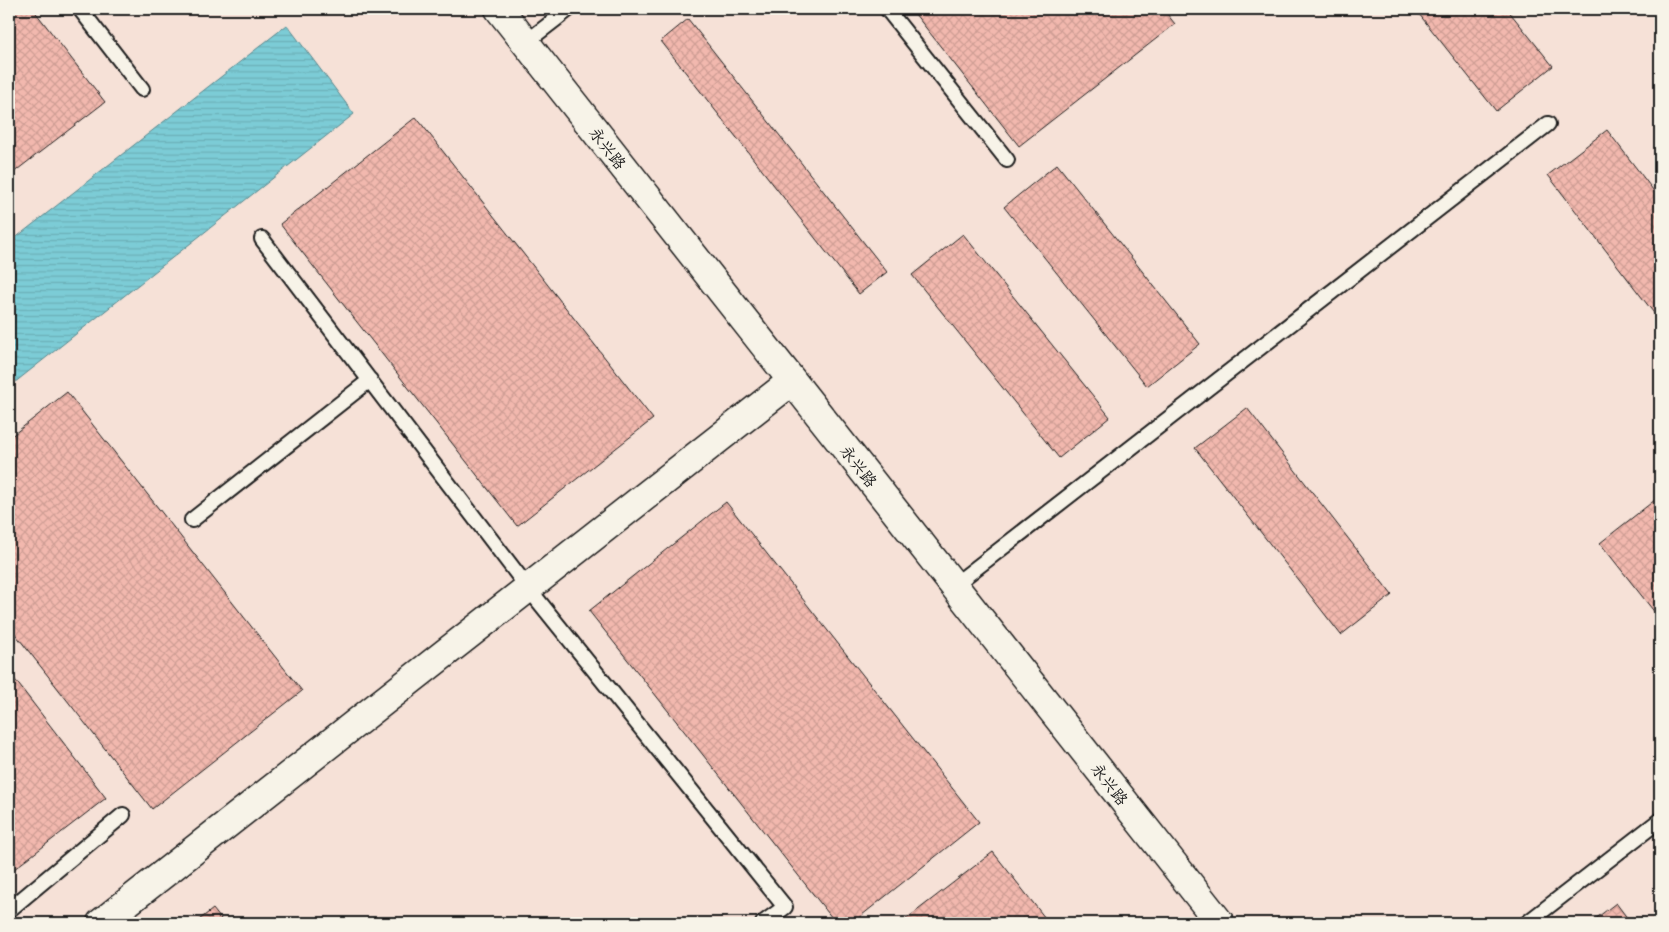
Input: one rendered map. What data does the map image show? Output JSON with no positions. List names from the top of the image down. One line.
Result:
{"streets":{"street":["永兴路"]}}
